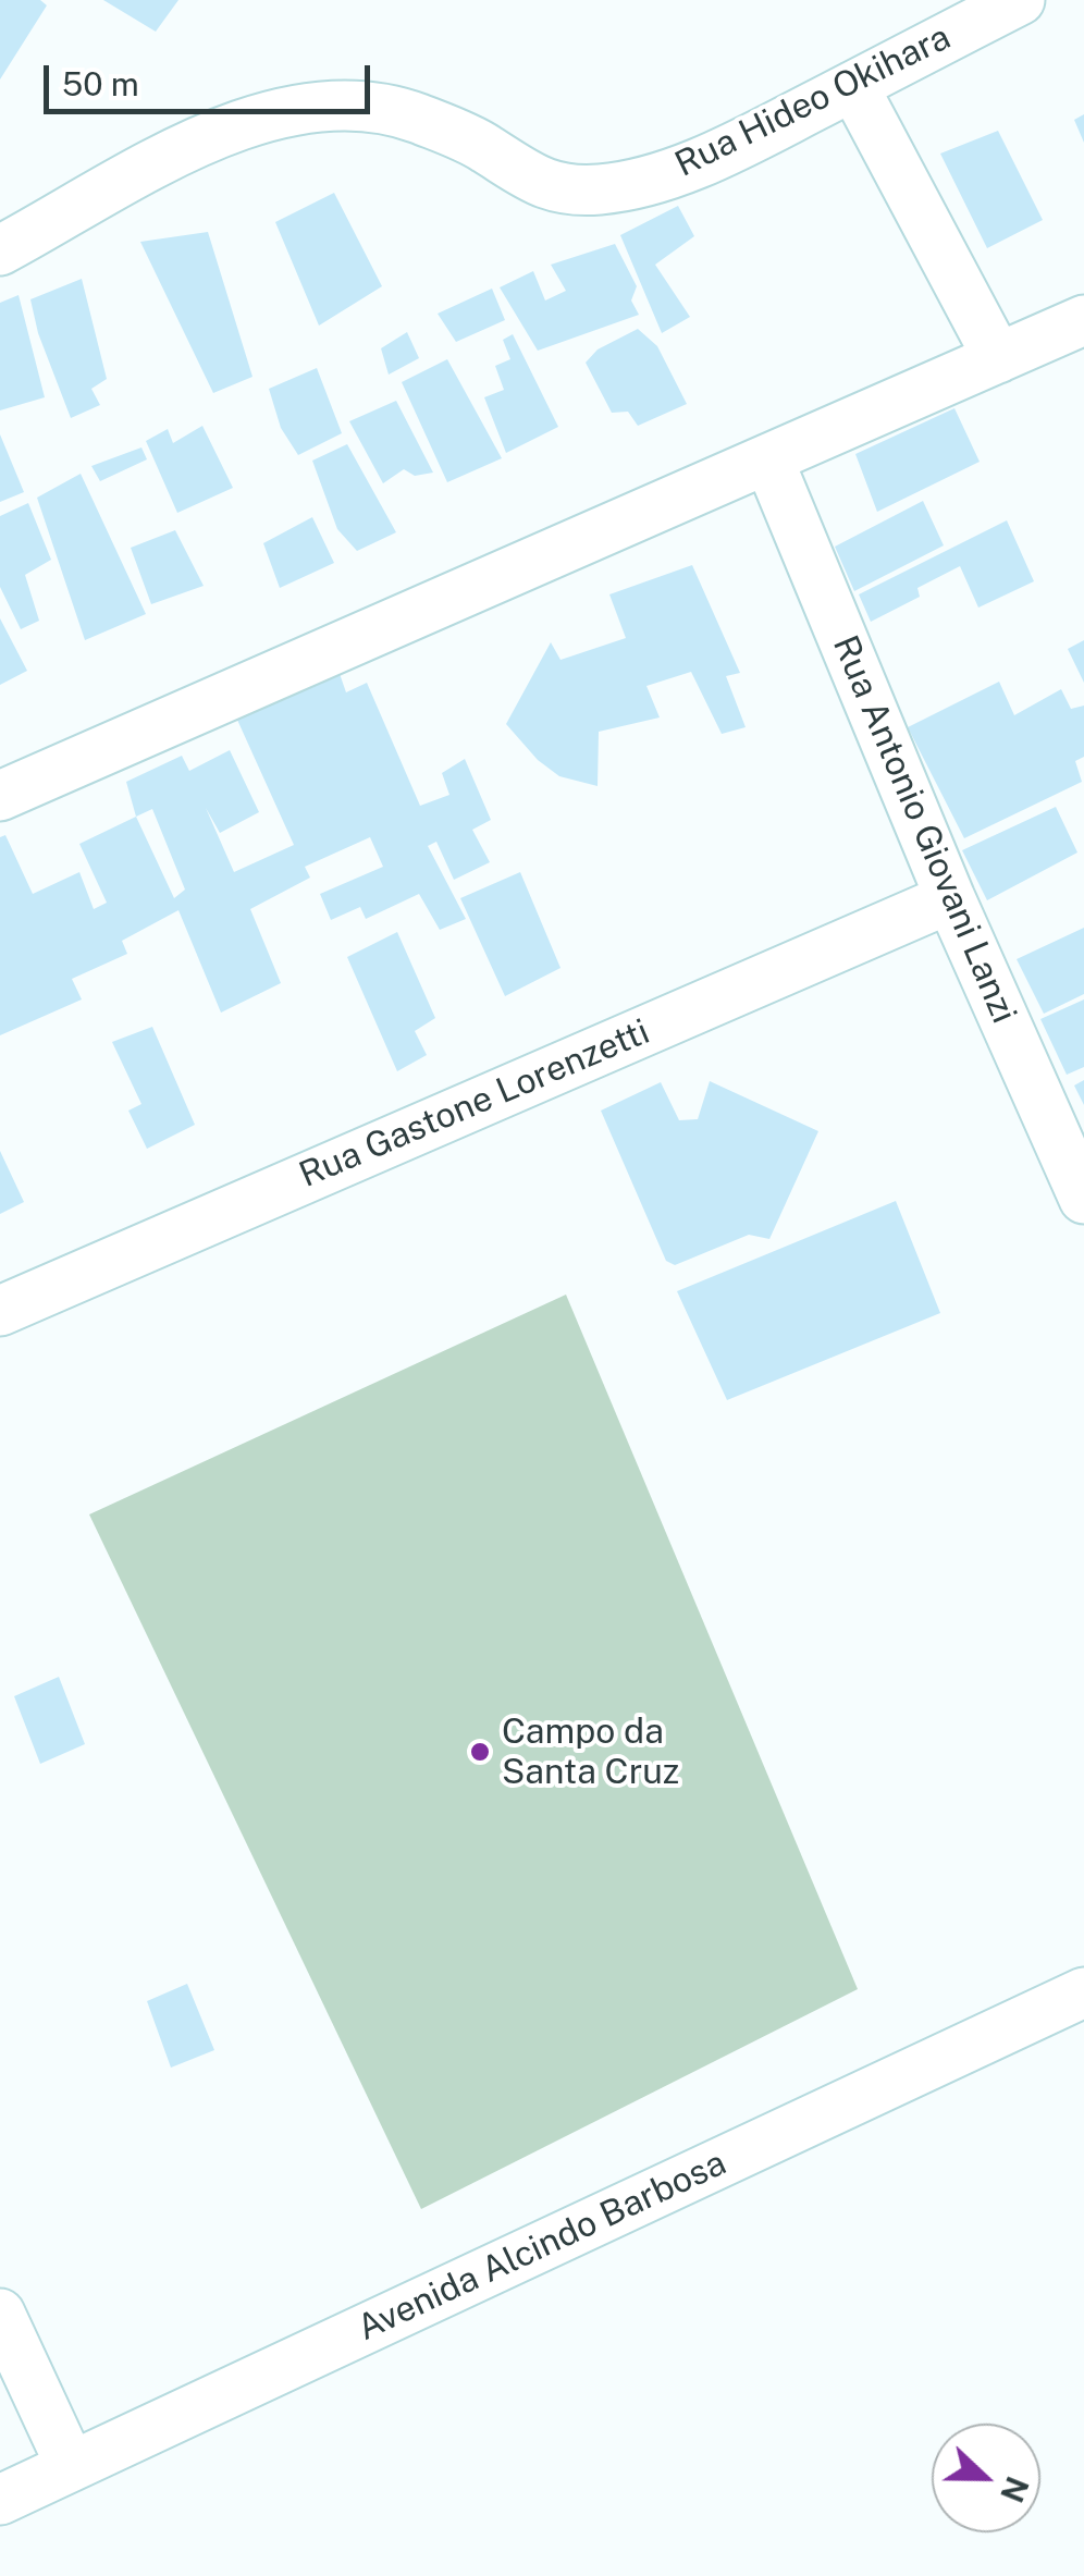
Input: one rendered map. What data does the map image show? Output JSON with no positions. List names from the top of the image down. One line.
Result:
{"streets":{"street":["Rua Hideo Okihara","Rua Antonio Giovani Lanzi","Rua Gastone Lorenzetti","Avenida Alcindo Barbosa"]},"crossings":[["Rua Antonio Giovani Lanzi","Rua Gastone Lorenzetti"]],"places":["Campo da Santa Cruz"],"scale_bar":"50 m","north":"right"}
